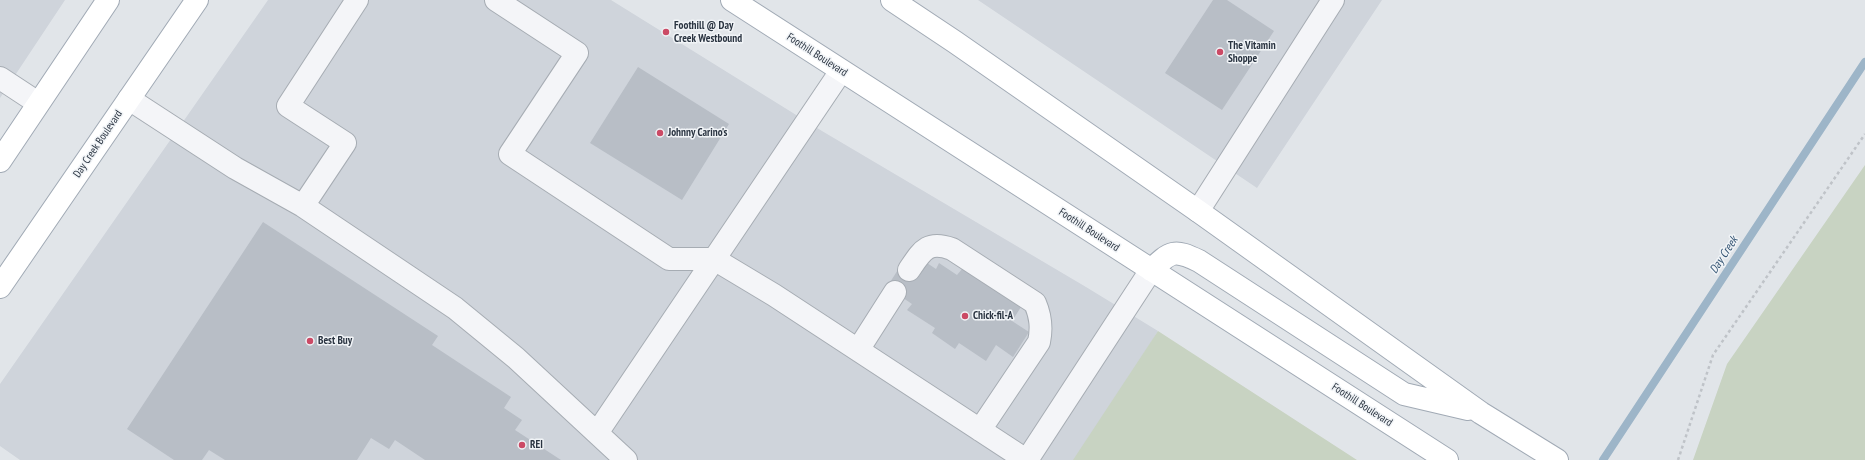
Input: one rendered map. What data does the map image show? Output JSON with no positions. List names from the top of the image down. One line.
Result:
{"streets":{"main road":["Foothill Boulevard","Day Creek Boulevard"]},"water":["Day Creek"],"places":["Foothill @ Day Creek Westbound","The Vitamin Shoppe","Johnny Carino's","Chick-fil-A","Best Buy","REI"]}
